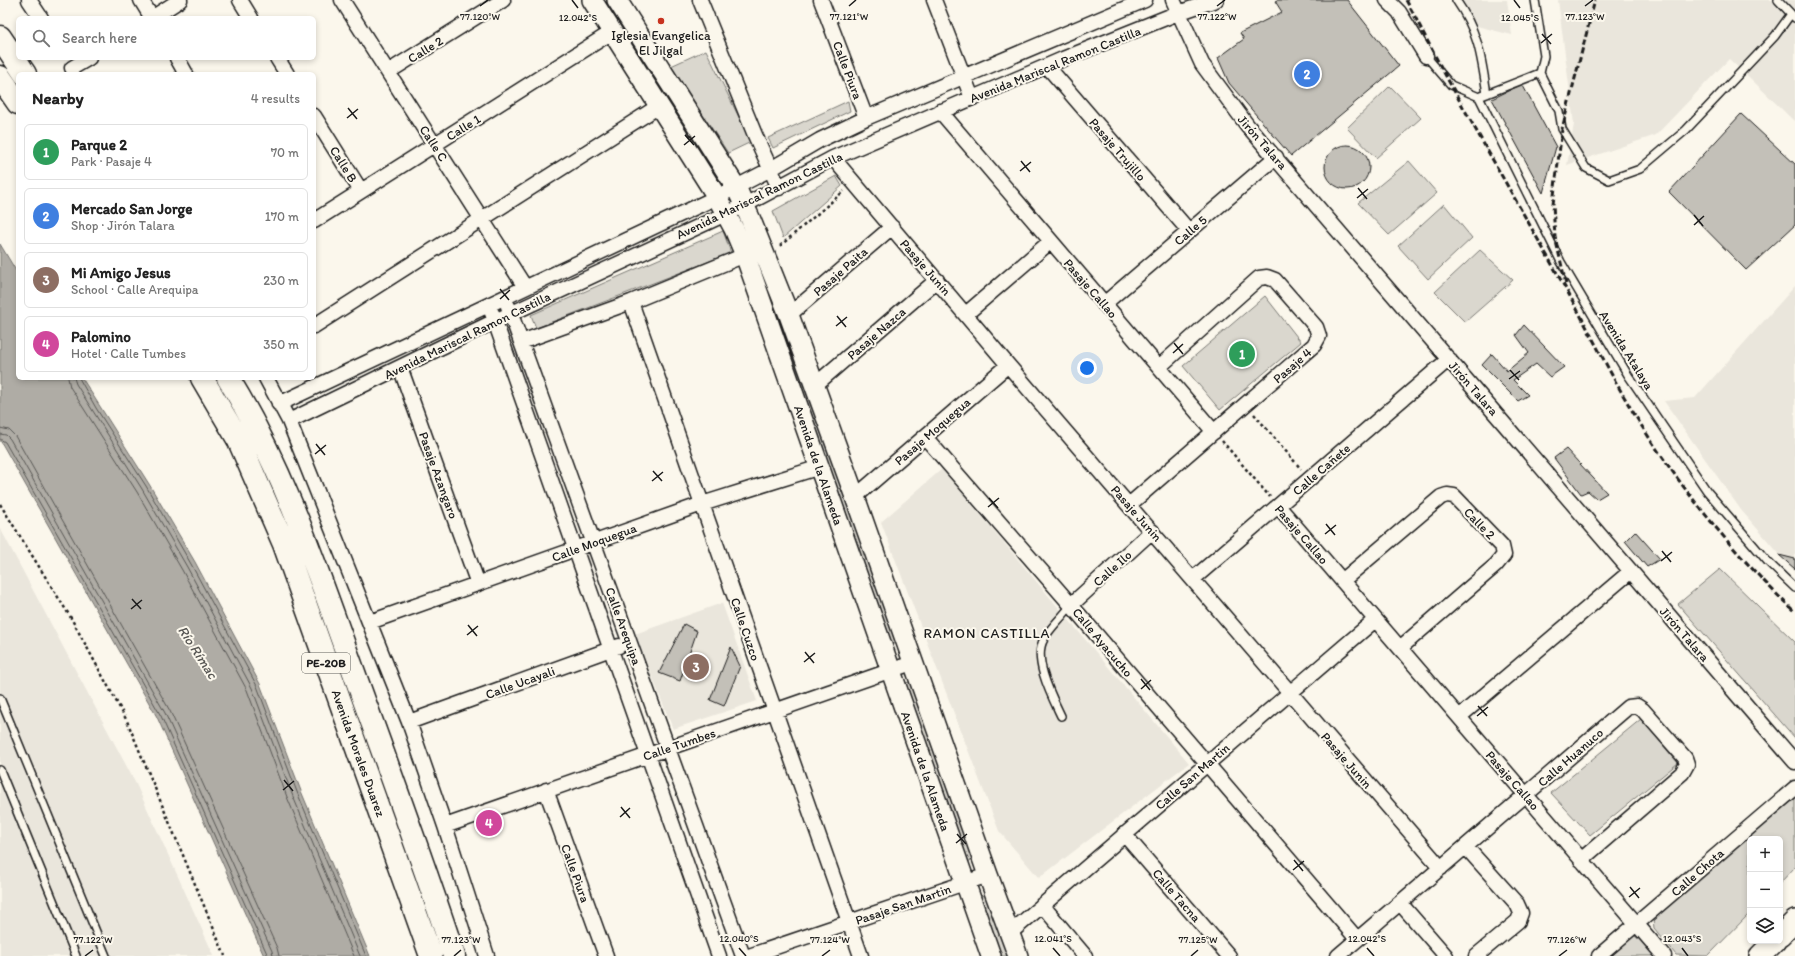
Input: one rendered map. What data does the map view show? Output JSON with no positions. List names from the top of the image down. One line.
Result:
{"streets":{"highway":["PE-20B","Avenida Morales Duarez"],"street":["Calle 2","Avenida Mariscal Ramon Castilla","Calle Piura","Calle 1","Jirón Talara","Calle C","Pasaje Trujillo","Calle B","Calle 5","Pasaje Junin","Pasaje Paita","Pasaje Callao","Pasaje Nazca","Pasaje 4","Pasaje Moquegua","Avenida de la Alameda","Calle Cañete","Pasaje Azangaro","Calle Moquegua","Calle Ilo","Calle Arequipa","Calle Cuzco","Calle Ayacucho","Calle Ucayali","Calle Tumbes","Calle Huanuco","Calle San Martin","Calle Chota","Calle Tacna","Pasaje San Martin"],"lane":["Avenida Atalaya"]},"crossings":[["Calle 2","Calle C"],["Calle 2","Pasaje Callao"],["Avenida Mariscal Ramon Castilla","Calle Piura"],["Avenida Mariscal Ramon Castilla","Jirón Talara"],["Avenida Mariscal Ramon Castilla","Calle C"],["Avenida Mariscal Ramon Castilla","Pasaje Trujillo"],["Avenida Mariscal Ramon Castilla","Pasaje Junin"],["Avenida Mariscal Ramon Castilla","Pasaje Callao"],["Avenida Mariscal Ramon Castilla","Avenida de la Alameda"],["Avenida Mariscal Ramon Castilla","Pasaje Azangaro"],["Avenida Mariscal Ramon Castilla","Calle Arequipa"],["Calle Piura","Calle Tumbes"],["Calle 1","Calle C"],["Calle 1","Calle B"],["Calle 1","Avenida de la Alameda"],["Jirón Talara","Calle 5"],["Jirón Talara","Calle Cañete"],["Pasaje Trujillo","Calle 5"],["Calle 5","Pasaje Callao"],["Pasaje Junin","Pasaje Paita"],["Pasaje Junin","Pasaje Nazca"],["Pasaje Junin","Pasaje 4"],["Pasaje Junin","Pasaje Moquegua"],["Pasaje Junin","Calle Cañete"],["Pasaje Junin","Calle Ilo"],["Pasaje Junin","Calle Huanuco"],["Pasaje Junin","Calle San Martin"],["Pasaje Paita","Avenida de la Alameda"],["Pasaje Callao","Pasaje 4"],["Pasaje Callao","Calle Cañete"],["Pasaje Callao","Calle Huanuco"],["Pasaje Callao","Calle San Martin"],["Pasaje Callao","Calle Chota"],["Pasaje Nazca","Avenida de la Alameda"],["Pasaje Moquegua","Avenida de la Alameda"],["Pasaje Moquegua","Calle Ayacucho"],["Avenida de la Alameda","Calle Moquegua"],["Avenida de la Alameda","Calle Tumbes"],["Avenida de la Alameda","Calle San Martin"],["Avenida de la Alameda","Pasaje San Martin"],["Pasaje Azangaro","Calle Moquegua"],["Calle Moquegua","Calle Arequipa"],["Calle Moquegua","Calle Cuzco"],["Calle Ilo","Calle Ayacucho"],["Calle Arequipa","Calle Ucayali"],["Calle Arequipa","Calle Tumbes"],["Calle Cuzco","Calle Tumbes"],["Calle Cuzco","Pasaje San Martin"],["Calle Ayacucho","Calle Huanuco"],["Calle Ayacucho","Calle San Martin"],["Calle San Martin","Calle Tacna"]],"districts":["RAMON CASTILLA"],"water":["Río Rímac"],"places":["Iglesia Evangelica El Jilgal"],"page":{"search":"Search here","pins":["2","1","3","4"],"heading":["Nearby","4 results"],"list":[{"mark":"1","name":"Parque 2","note":"Park · Pasaje 4","value":"70 m"},{"mark":"2","name":"Mercado San Jorge","note":"Shop · Jirón Talara","value":"170 m"},{"mark":"3","name":"Mi Amigo Jesus","note":"School · Calle Arequipa","value":"230 m"},{"mark":"4","name":"Palomino","note":"Hotel · Calle Tumbes","value":"350 m"}],"map_buttons":["+","−"]},"coordinates":["77.120°W","77.121°W","77.122°W","77.123°W","12.042°S","12.045°S","12.040°S","12.041°S","12.043°S","77.124°W","77.125°W","77.126°W"]}
